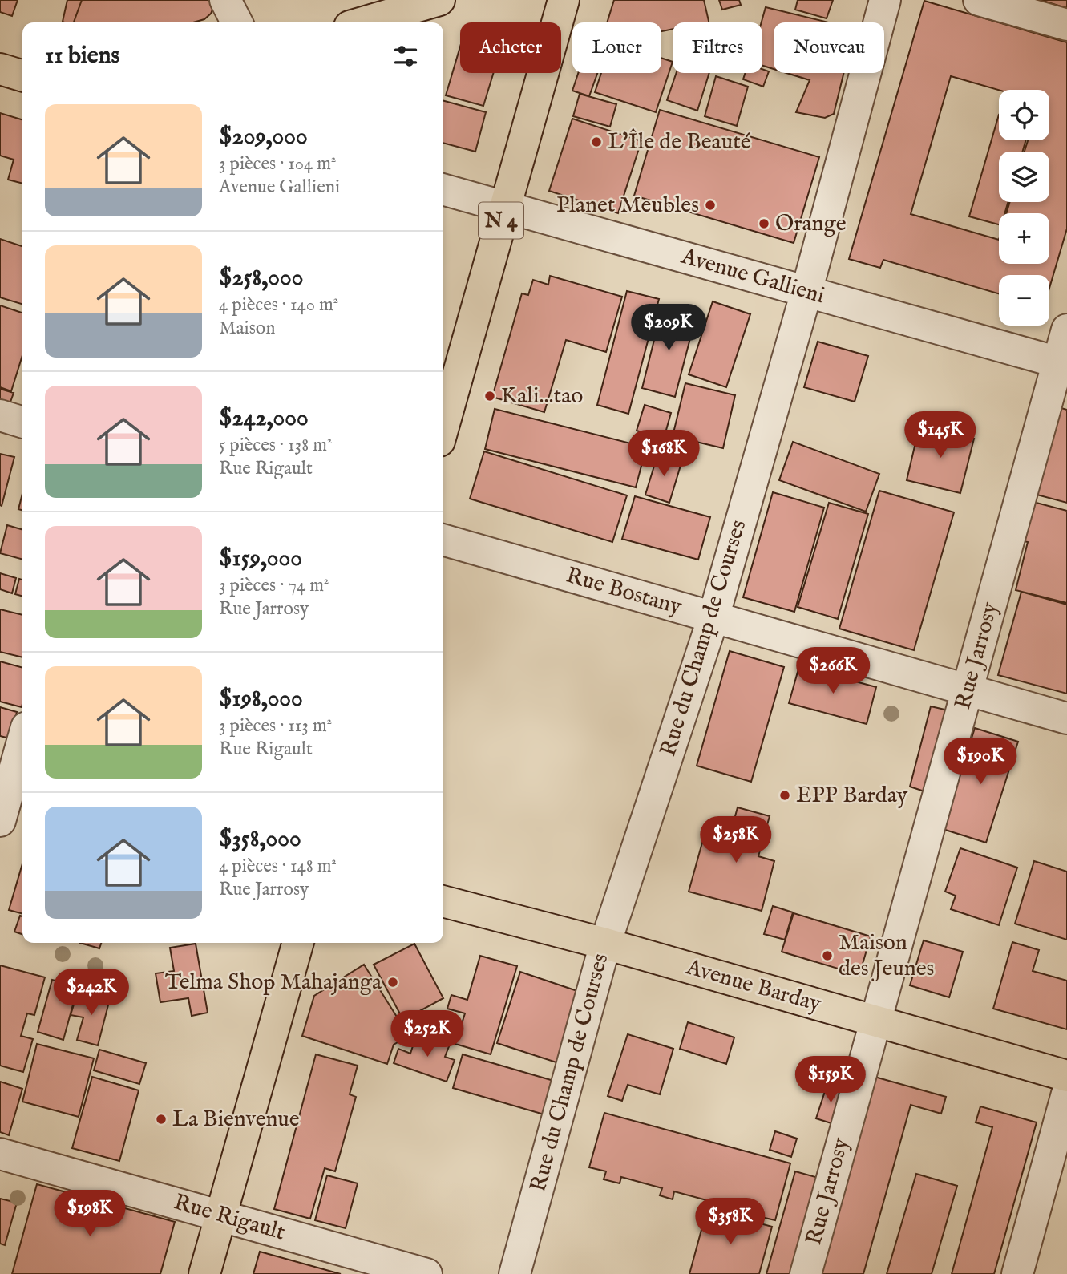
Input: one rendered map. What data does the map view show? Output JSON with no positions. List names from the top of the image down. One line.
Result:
{"streets":{"main road":["N 4","Avenue Barday"],"street":["Avenue Gallieni","Rue Bostany","Rue du Champ de Courses","Rue Jarrosy","Rue Rigault"]},"crossings":[["N 4","Avenue Gallieni"],["Avenue Gallieni","Rue du Champ de Courses"],["Avenue Gallieni","Rue Jarrosy"],["Rue Bostany","Rue du Champ de Courses"],["Rue Bostany","Rue Jarrosy"],["Rue du Champ de Courses","Avenue Barday"],["Rue Jarrosy","Avenue Barday"]],"places":["L'Île de Beauté","Planet Meubles","Orange","Kali...tao","EPP Barday","Maison des Jeunes","Telma Shop Mahajanga","La Bienvenue"],"page":{"chip":["Acheter","Louer","Filtres","Nouveau"],"heading":"11 biens","map_buttons":["+","−"],"list":[{"name":"$209,000","note":"3 pièces · 104 m² · Avenue Gallieni"},{"name":"$258,000","note":"4 pièces · 140 m² · Maison"},{"name":"$242,000","note":"5 pièces · 138 m² · Rue Rigault"},{"name":"$159,000","note":"3 pièces · 74 m² · Rue Jarrosy"},{"name":"$198,000","note":"3 pièces · 113 m² · Rue Rigault"},{"name":"$358,000","note":"4 pièces · 148 m² · Rue Jarrosy"}],"price":["$209K","$145K","$168K","$266K","$190K","$258K","$242K","$252K","$159K","$198K","$358K"]}}
